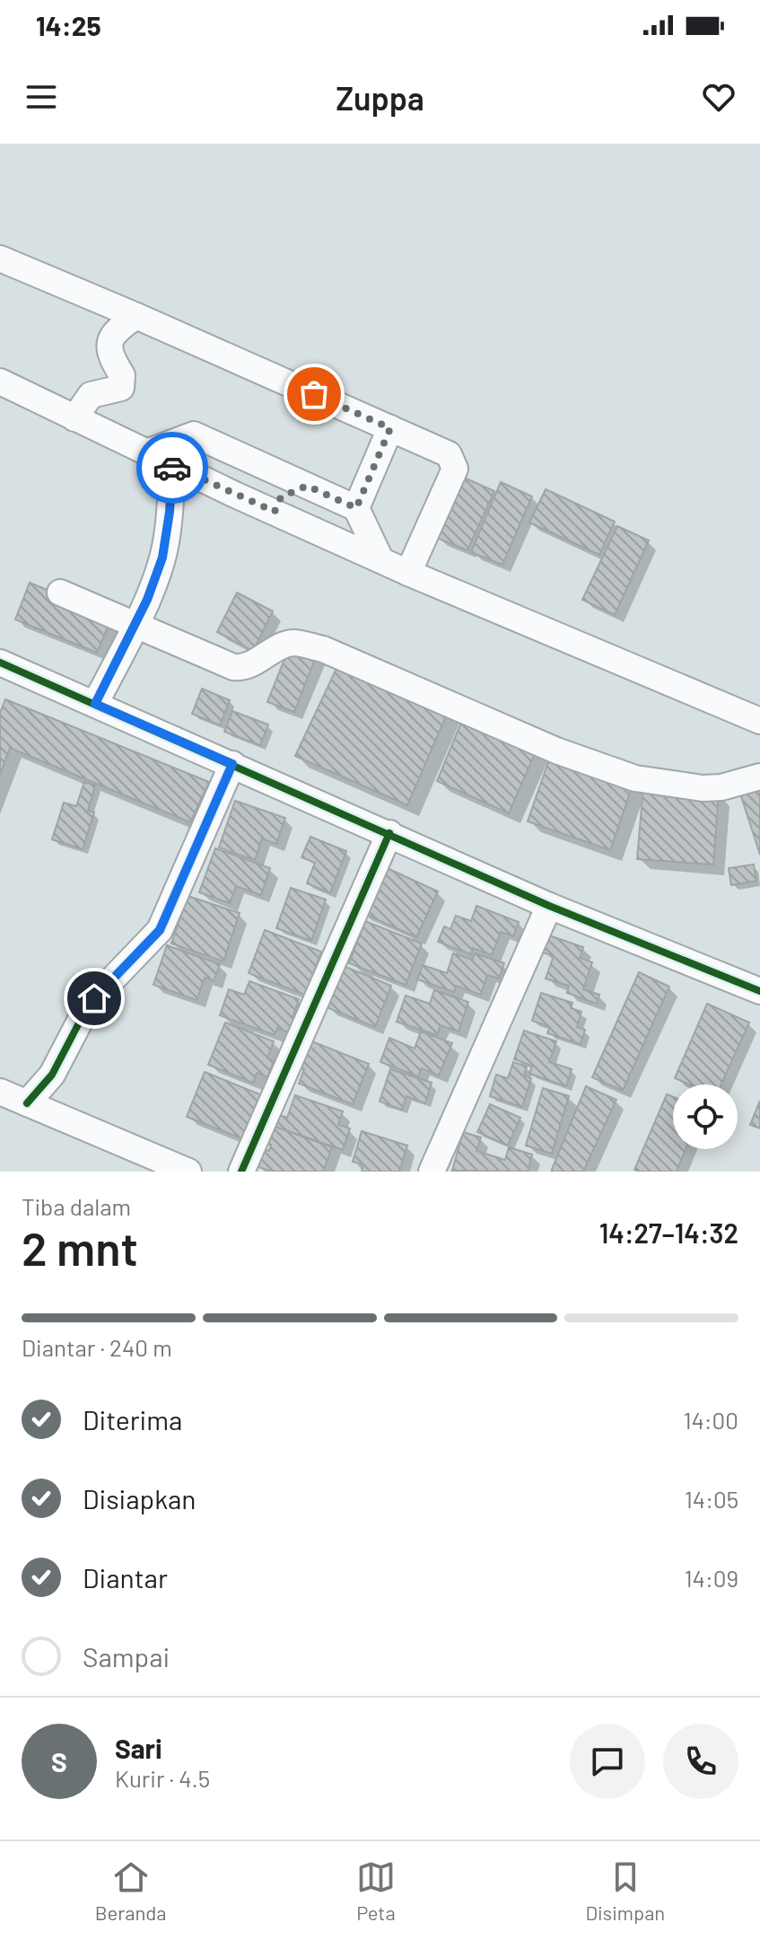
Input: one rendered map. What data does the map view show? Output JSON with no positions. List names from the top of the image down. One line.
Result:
{"page":{"status":"14:25","header":"Zuppa","heading":["2 mnt","Tiba dalam","14:27–14:32"],"panel":["Sari","Kurir · 4.5"],"bar":"Diantar · 240 m","list":[["Diterima","14:00"],["Disiapkan","14:05"],["Diantar","14:09"],"Sampai"],"round":"S","tabs":["Beranda","Peta","Disimpan"]}}
